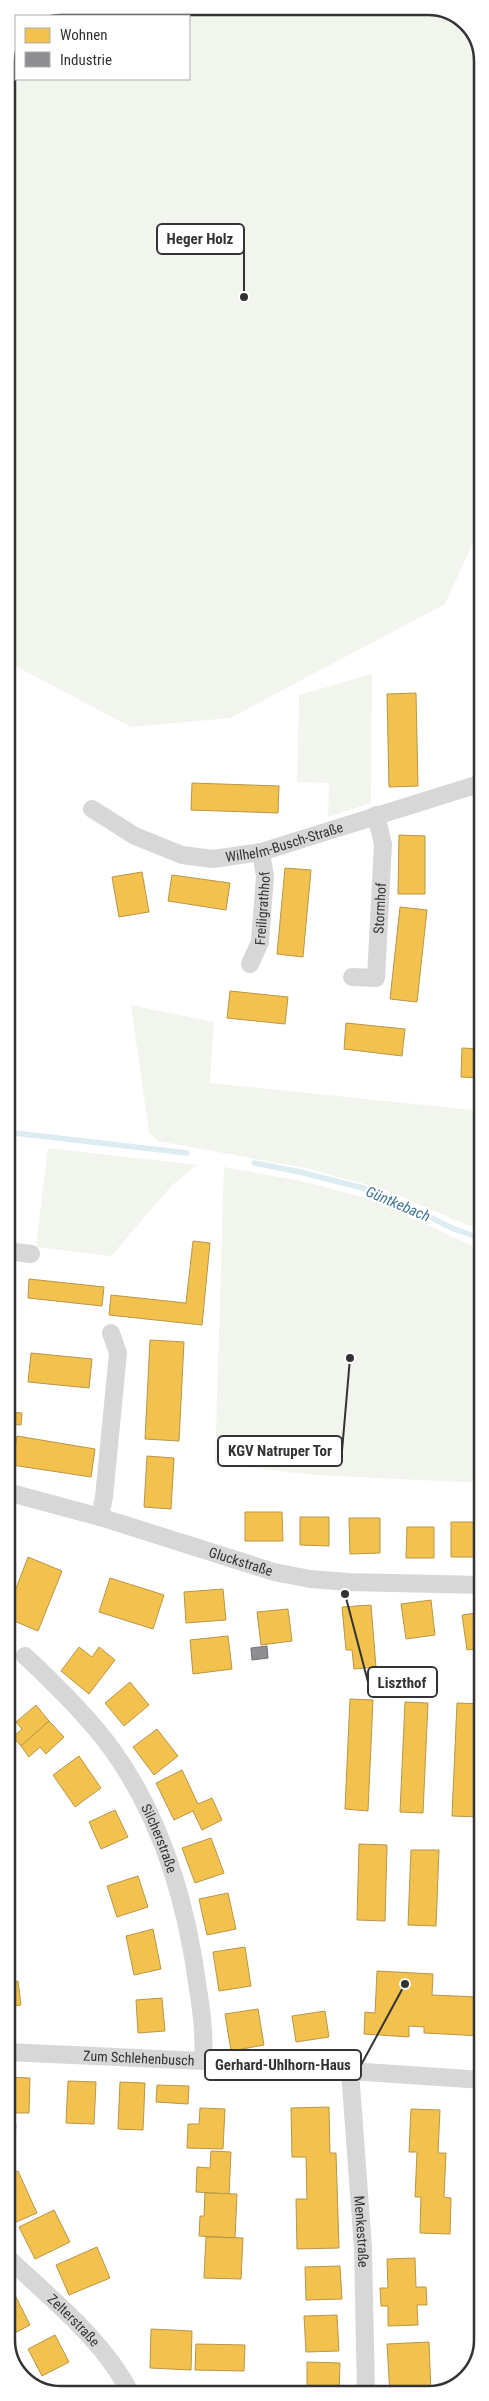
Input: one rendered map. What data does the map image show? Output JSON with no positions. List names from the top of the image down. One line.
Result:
{"streets":{"street":["Wilhelm-Busch-Straße","Freiligrathhof","Stormhof","Gluckstraße","Silcherstraße","Zum Schlehenbusch","Menkestraße","Zelterstraße"]},"crossings":[["Wilhelm-Busch-Straße","Freiligrathhof"],["Wilhelm-Busch-Straße","Stormhof"],["Silcherstraße","Zum Schlehenbusch"],["Zum Schlehenbusch","Menkestraße"]],"water":["Güntkebach"],"places":["Heger Holz","KGV Natruper Tor","Liszthof","Gerhard-Uhlhorn-Haus"],"legend":["Wohnen","Industrie"]}
